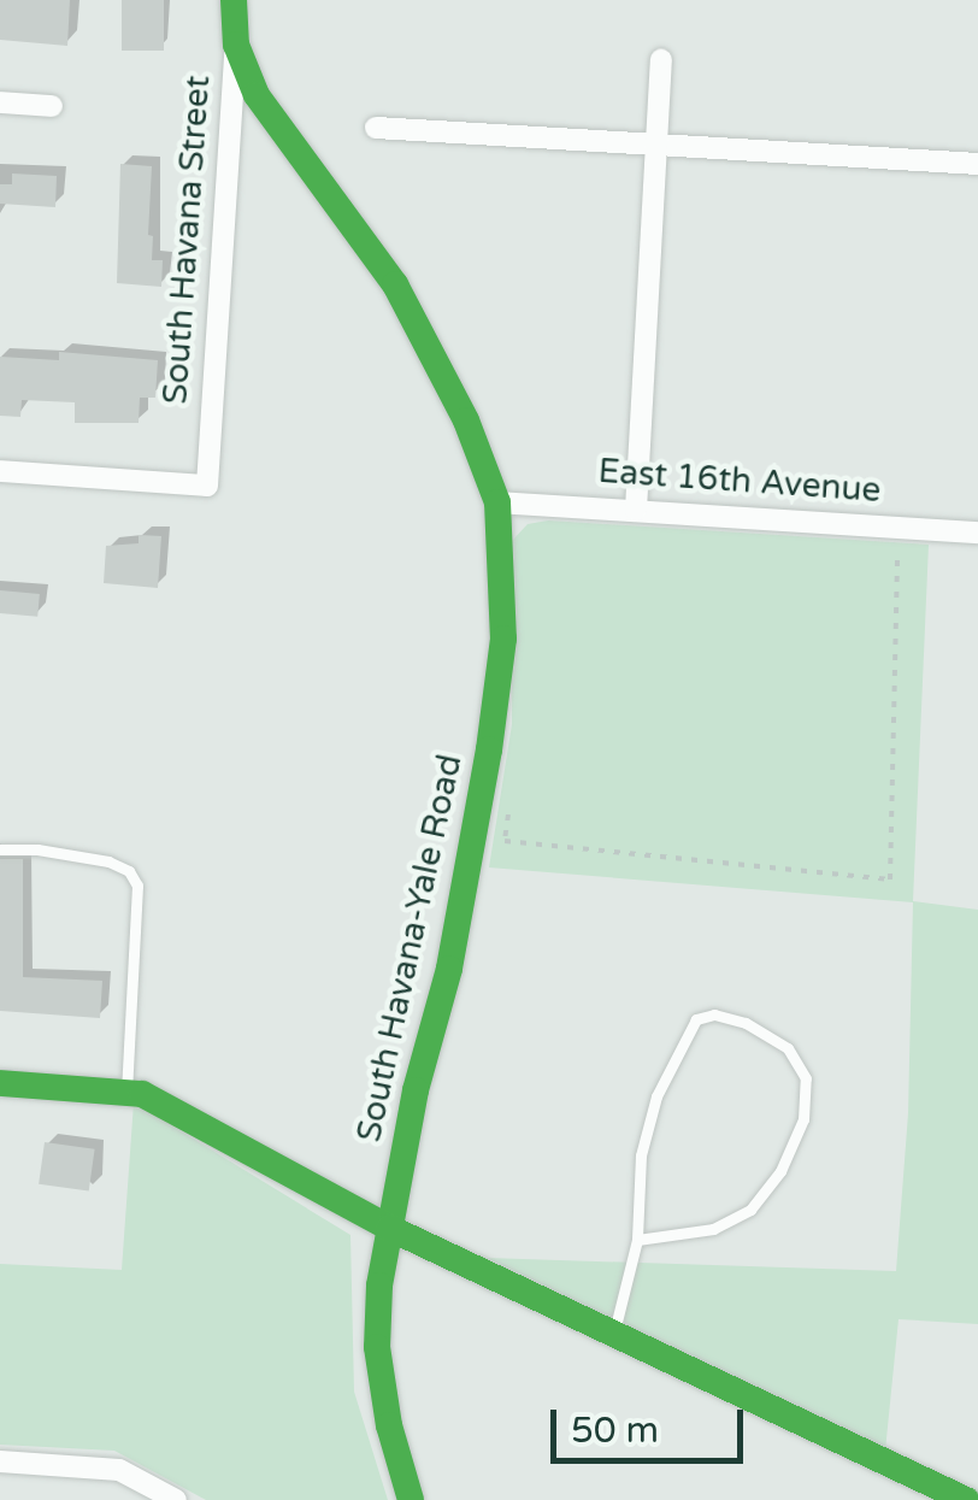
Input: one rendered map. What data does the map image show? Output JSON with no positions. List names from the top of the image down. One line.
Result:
{"streets":{"street":["South Havana Street","East 16th Avenue","South Havana-Yale Road"]},"crossings":[["South Havana Street","South Havana-Yale Road"],["East 16th Avenue","South Havana-Yale Road"]],"scale_bar":"50 m"}
